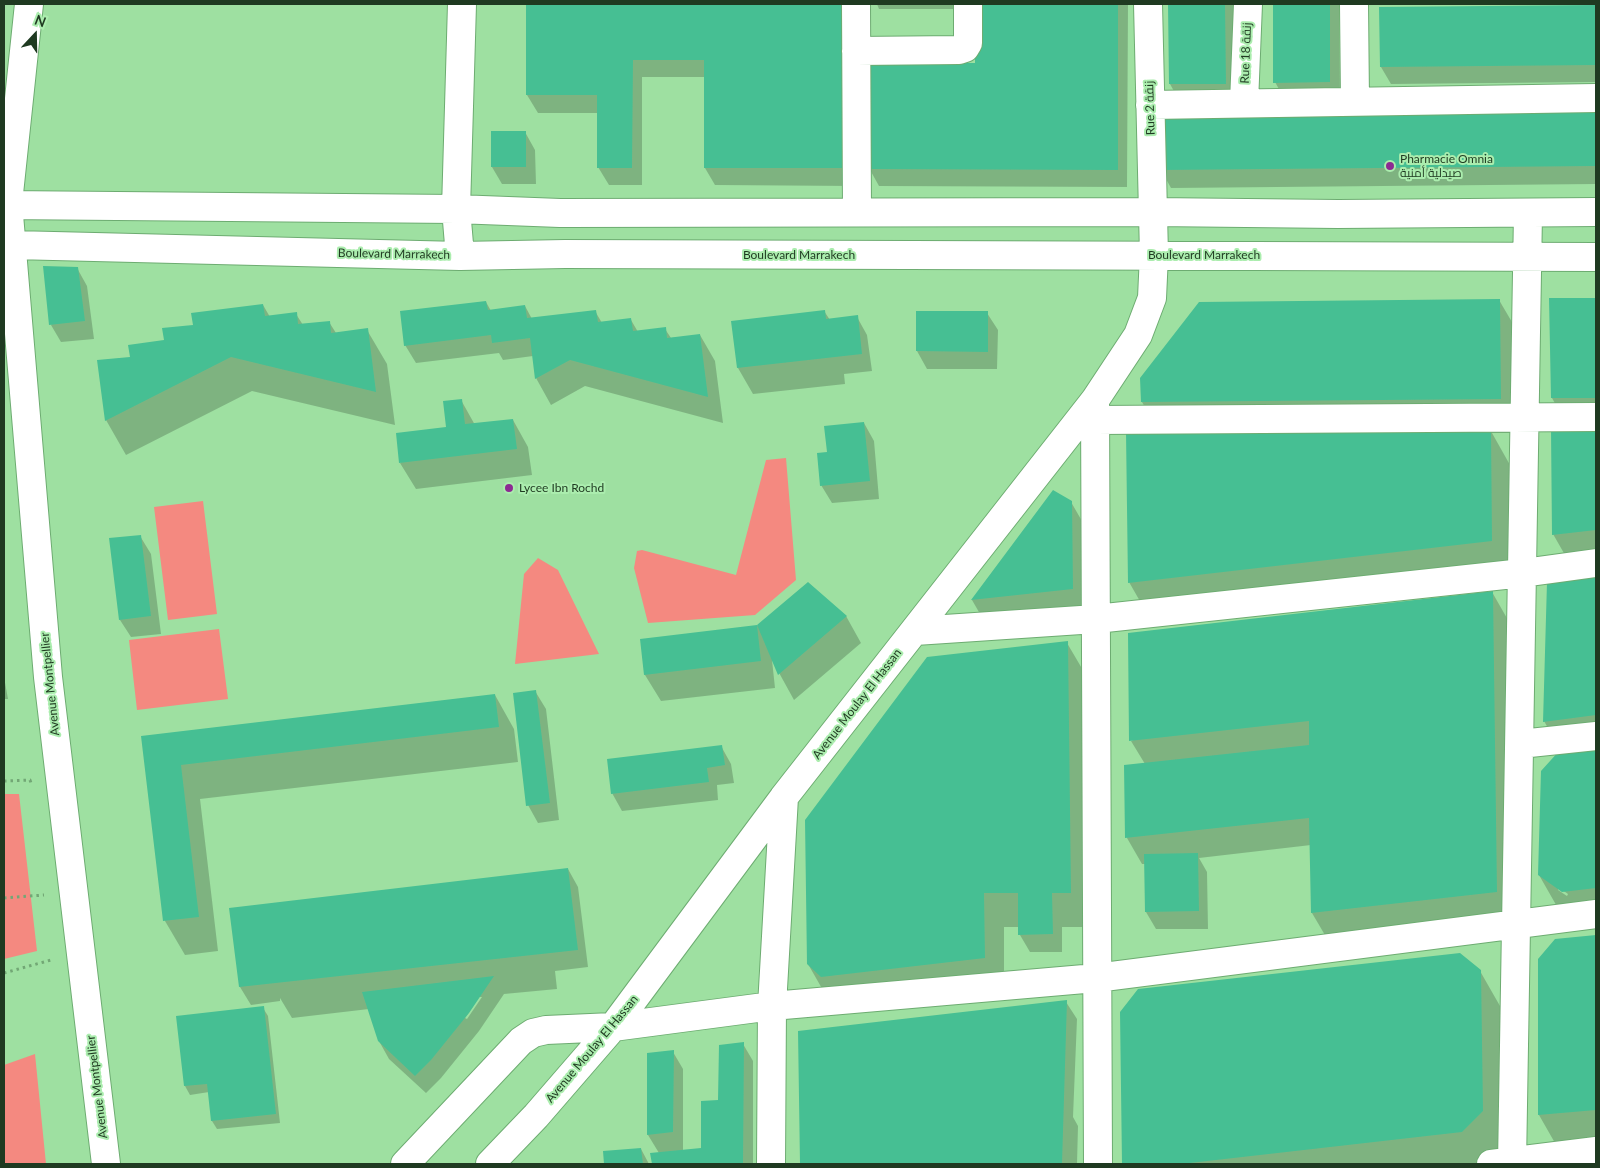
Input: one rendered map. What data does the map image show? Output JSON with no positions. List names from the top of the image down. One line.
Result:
{"streets":{"street":["Rue 18 زنقة","Rue 2 زنقة","Boulevard Marrakech","Avenue Montpellier","Avenue Moulay El Hassan"]},"crossings":[["Rue 2 زنقة","Avenue Moulay El Hassan"],["Boulevard Marrakech","Avenue Montpellier"],["Boulevard Marrakech","Avenue Moulay El Hassan"]],"places":["Pharmacie Omnia صيدلية أمنية","Lycee Ibn Rochd"],"north":"top"}
